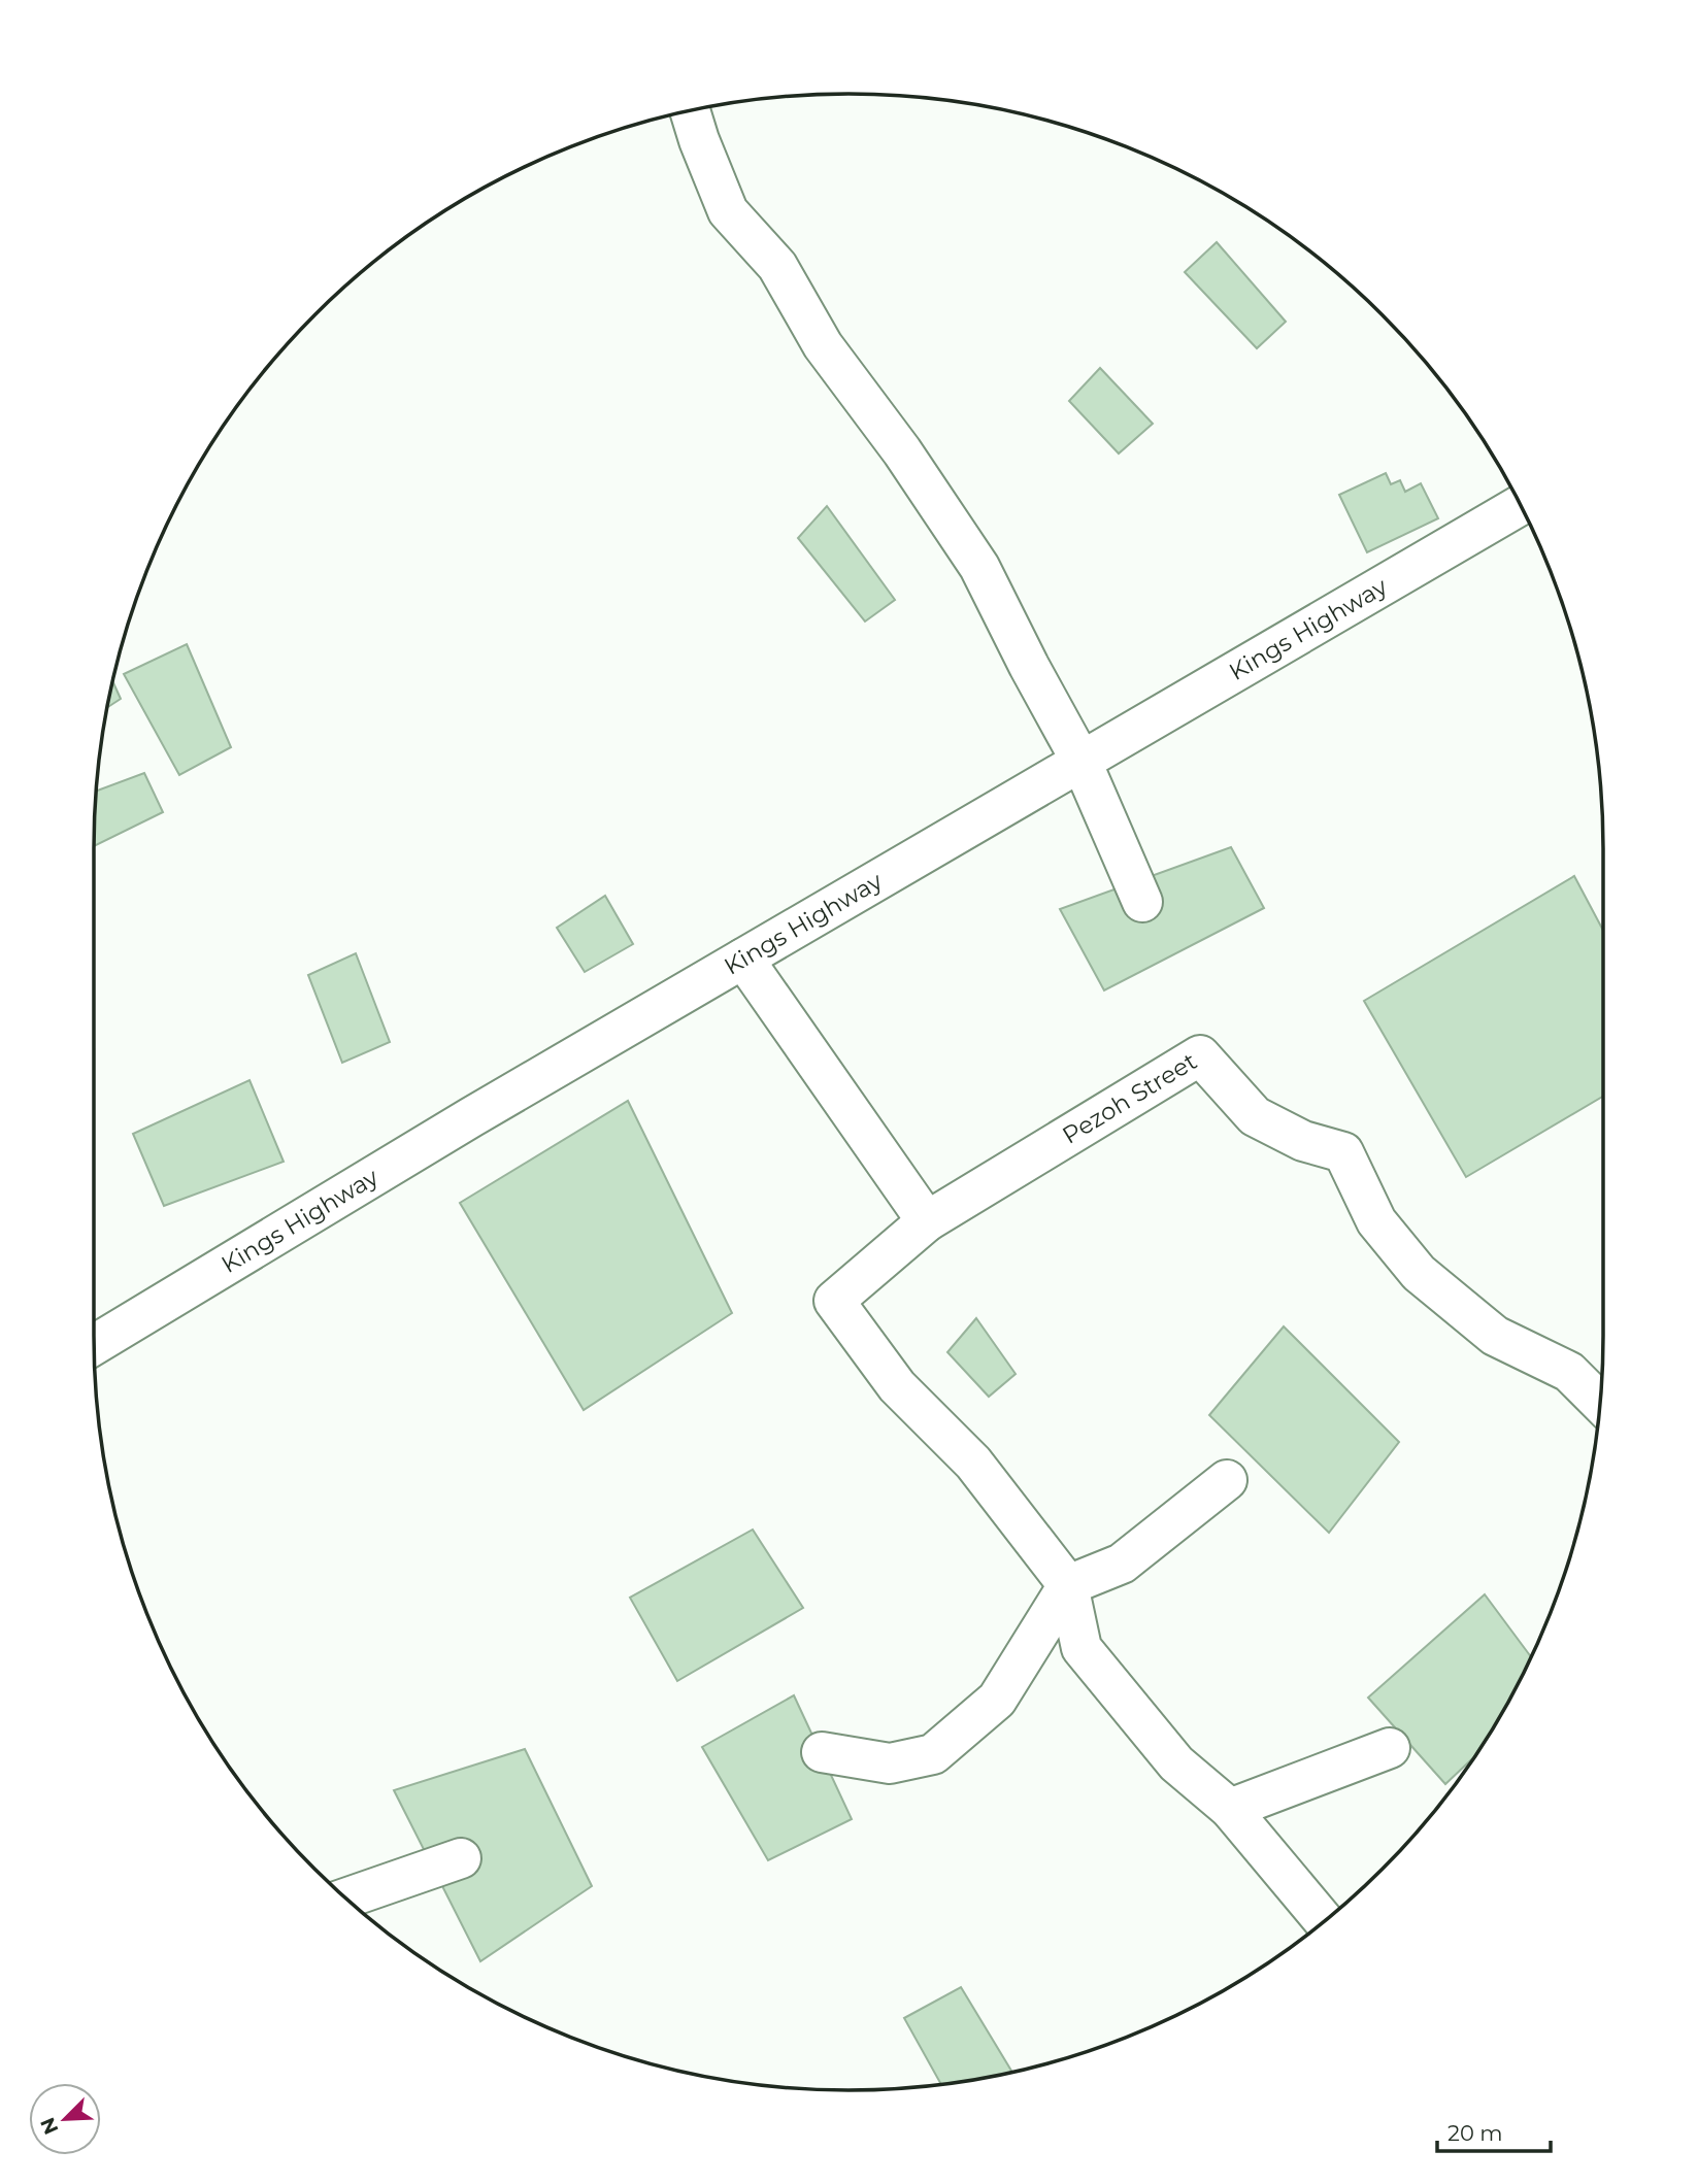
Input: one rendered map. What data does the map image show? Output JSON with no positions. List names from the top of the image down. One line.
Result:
{"streets":{"street":["Kings Highway","Pezoh Street"]},"scale_bar":"20 m","north":"bottom left"}
